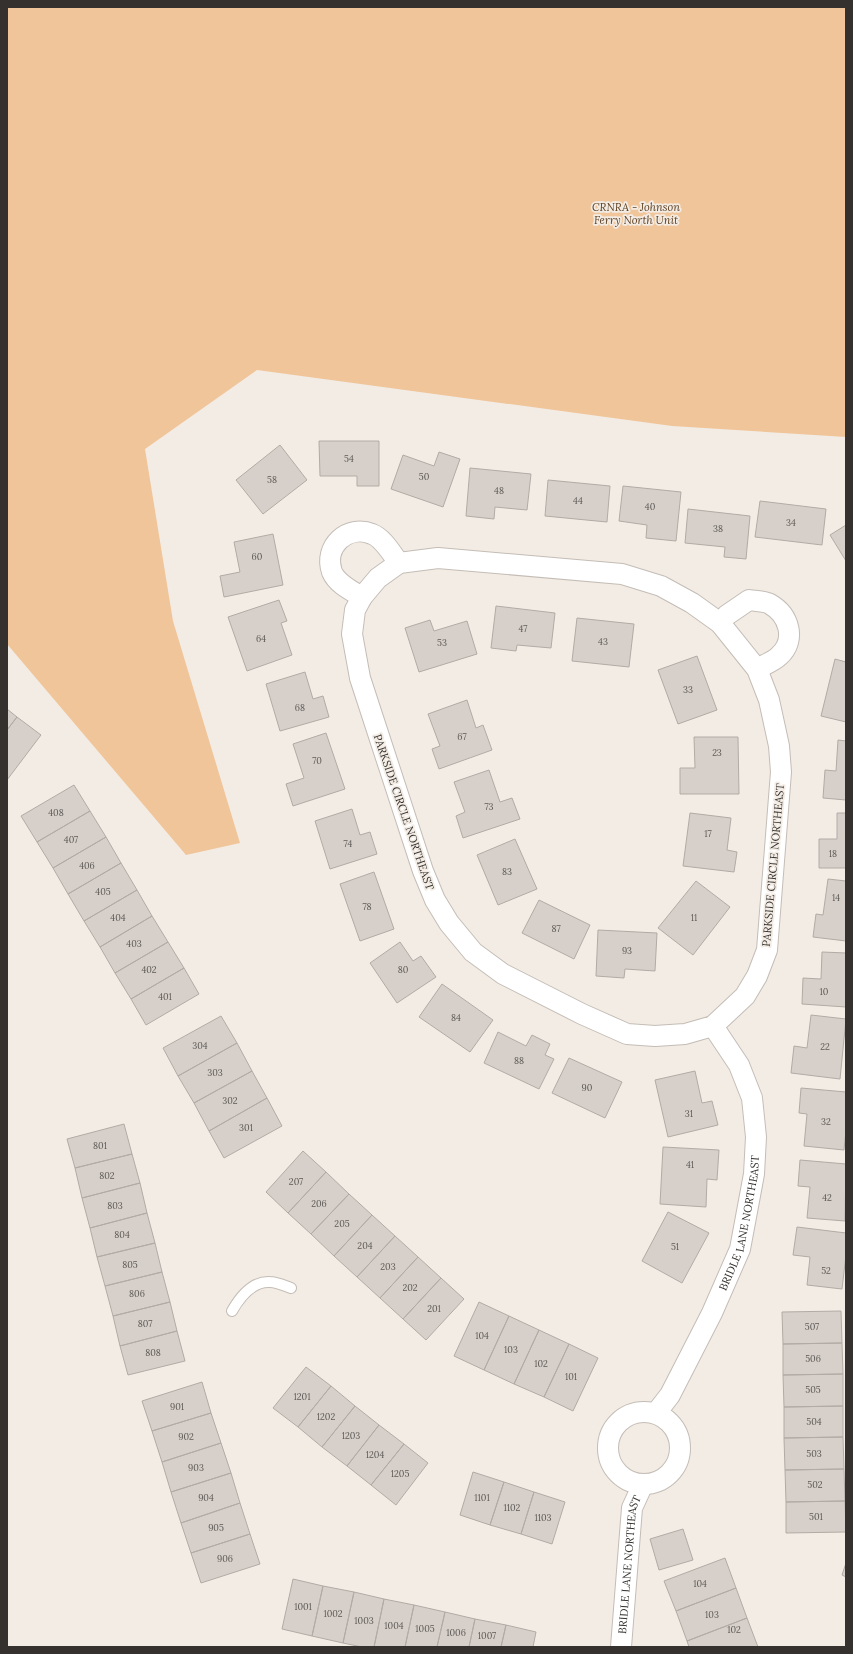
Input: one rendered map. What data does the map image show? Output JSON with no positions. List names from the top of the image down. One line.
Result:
{"streets":{"street":["PARKSIDE CIRCLE NORTHEAST","BRIDLE LANE NORTHEAST"]},"crossings":[["PARKSIDE CIRCLE NORTHEAST","BRIDLE LANE NORTHEAST"]],"parks":["CRNRA - Johnson Ferry North Unit"],"house_numbers":["54","50","58","48","44","40","34","38","60","47","64","43","53","33","68","67","23","70","73","408","17","407","74","18","406","83","405","14","78","404","11","87","403","93","402","80","10","401","84","304","22","88","303","90","302","31","32","301","801","41","802","207","42","206","803","205","804","204","51","805","203","52","202","806","201","807","507","104","103","808","506","102","101","505","1201","901","1202","504","1203","902","503","1204","903","1205","502","904","1101","1102","501","1103","905","906","104","1001","1002","103","1003","1004","1005","102","1006","1007"]}
